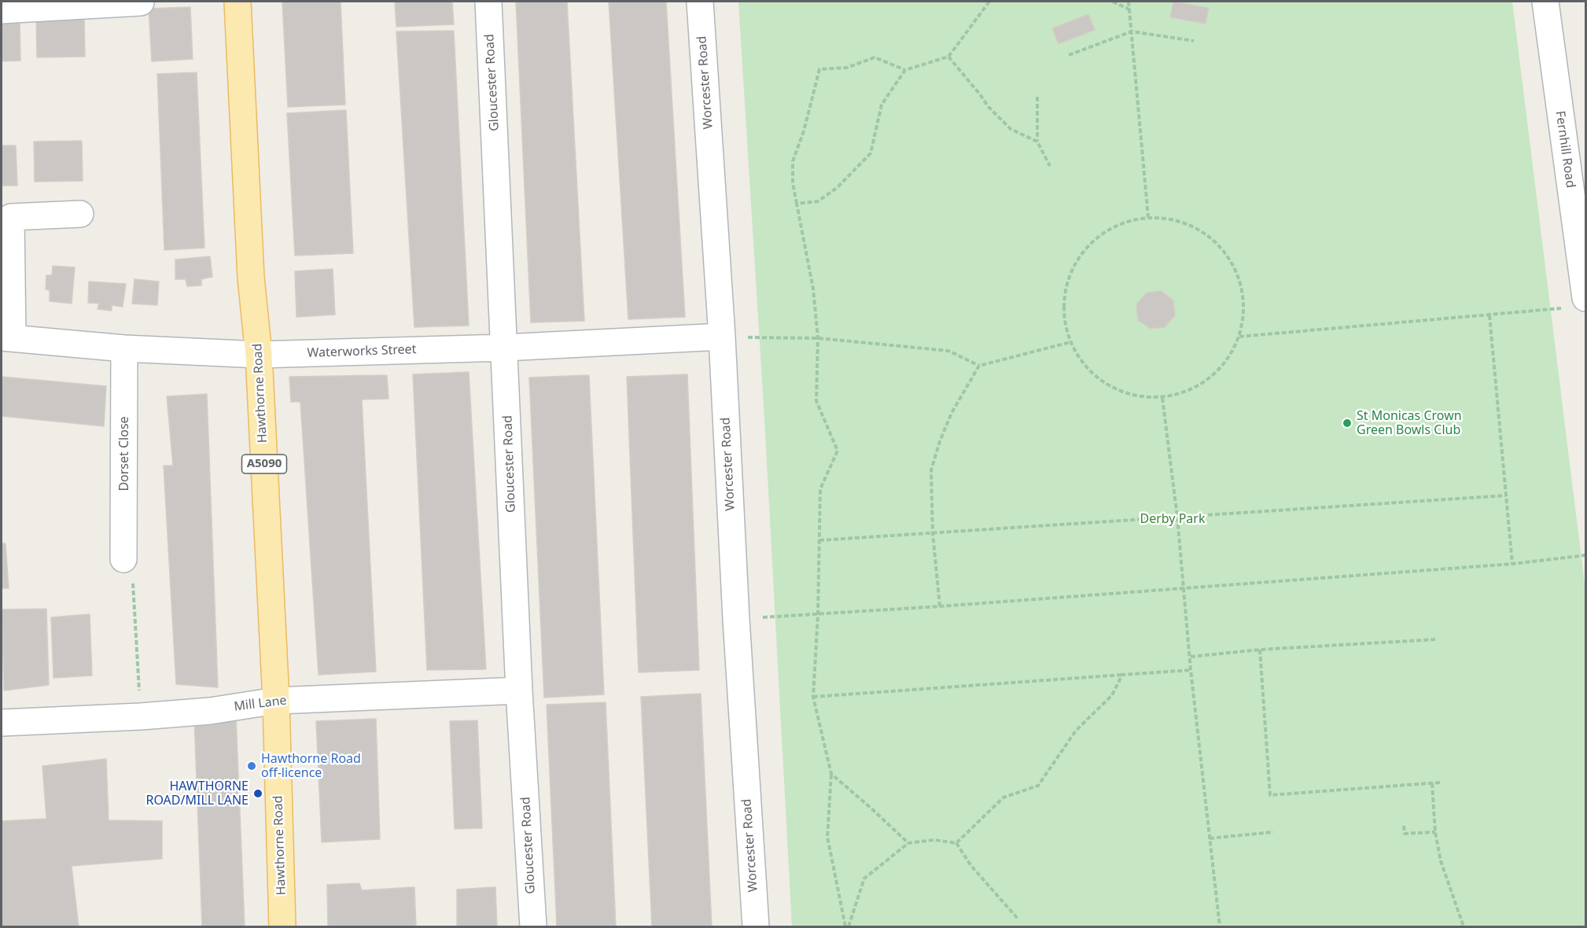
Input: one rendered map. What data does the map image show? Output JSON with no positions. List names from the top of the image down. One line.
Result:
{"streets":{"main road":["Hawthorne Road","A5090"],"street":["Gloucester Road","Worcester Road","Fernhill Road","Waterworks Street","Dorset Close","Mill Lane"]},"crossings":[["Gloucester Road","Waterworks Street"],["Gloucester Road","Mill Lane"],["Worcester Road","Waterworks Street"],["Waterworks Street","Hawthorne Road"],["Waterworks Street","Dorset Close"],["Hawthorne Road","Mill Lane"]],"parks":["Derby Park"],"places":["St Monicas Crown Green Bowls Club","Hawthorne Road off-licence","HAWTHORNE ROAD/MILL LANE"]}
